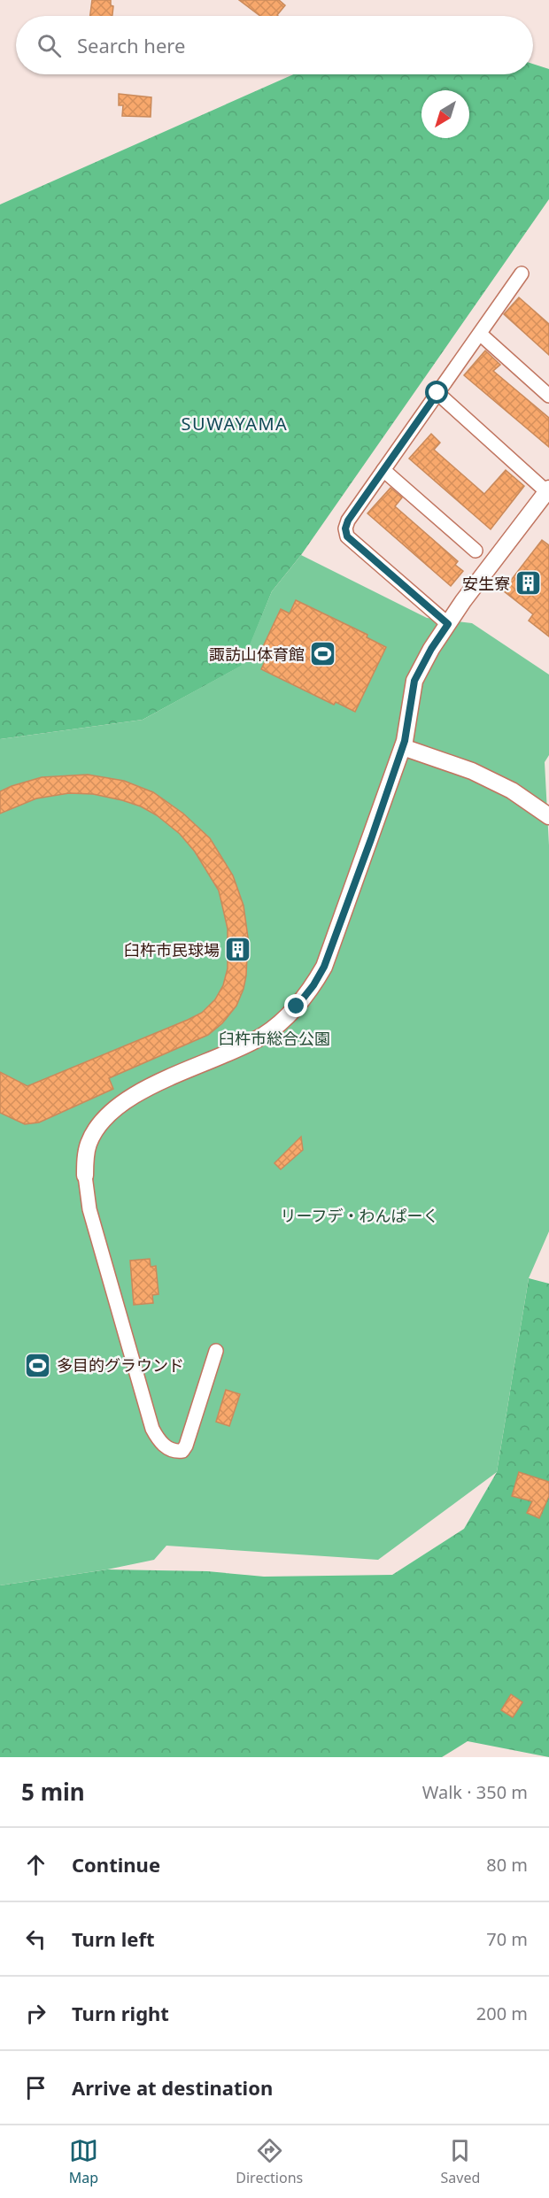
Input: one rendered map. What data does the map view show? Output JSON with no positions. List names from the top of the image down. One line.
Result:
{"districts":["SUWAYAMA"],"parks":["臼杵市総合公園","リーフデ・わんぱーく"],"places":{"building":["安生寮","臼杵市民球場"],"sports":["諏訪山体育館","多目的グラウンド"]},"north":"bottom left","page":{"search":"Search here","heading":["5 min","Walk · 350 m"],"list":[["Continue","80 m"],["Turn left","70 m"],["Turn right","200 m"],"Arrive at destination"],"nav":["Map","Directions","Saved"]}}
